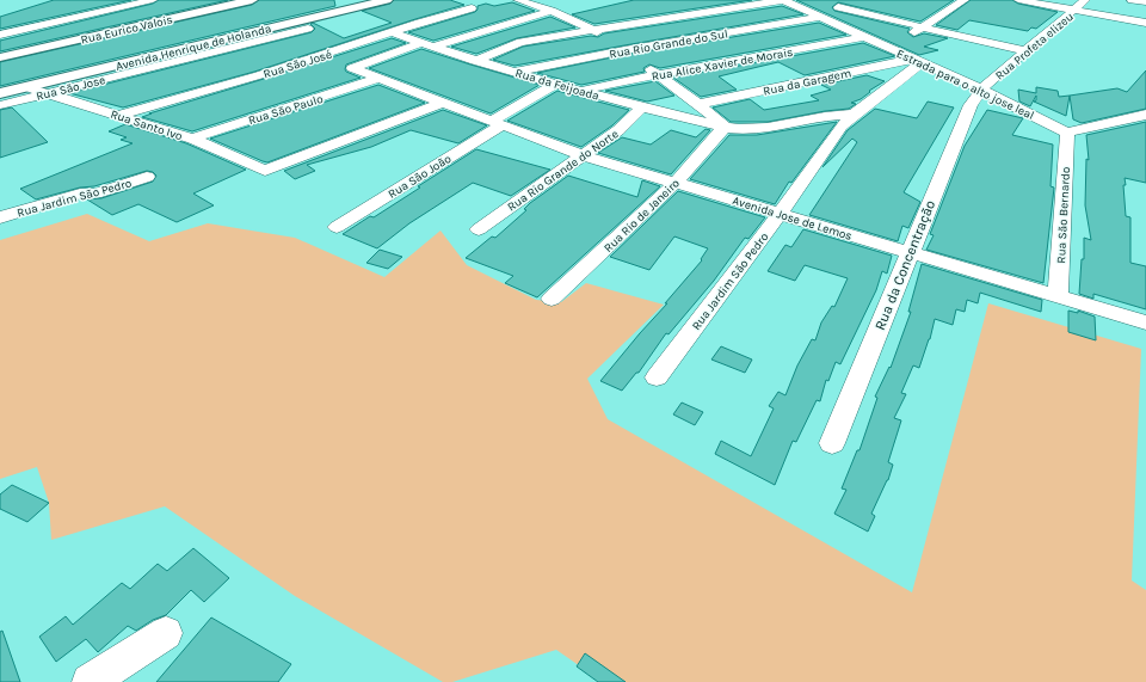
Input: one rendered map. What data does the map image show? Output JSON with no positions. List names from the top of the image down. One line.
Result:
{"streets":{"main road":["Rua Eurico Valois","Avenida Henrique de Holanda"],"street":["Rua Rio Grande do Sul","Rua Profeta elizeu","Rua São José","Rua Alice Xavier de Morais","Rua da Garagem","Rua da Feijoada","Estrada para o alto jose leal","Rua São Jose","Rua São Paulo","Rua Santo Ivo","Rua Rio Grande do Norte","Rua São João","Rua Jardim São Pedro","Rua Rio de Janeiro","Rua São Bernardo","Avenida Jose de Lemos","Rua da Concentração"]},"crossings":[["Rua Rio Grande do Sul","Rua da Feijoada"],["Rua Rio Grande do Sul","Estrada para o alto jose leal"],["Rua Profeta elizeu","Estrada para o alto jose leal"],["Rua Profeta elizeu","Rua da Concentração"],["Avenida Henrique de Holanda","Rua Santo Ivo"],["Rua São José","Rua da Feijoada"],["Rua São José","Rua Santo Ivo"],["Rua Alice Xavier de Morais","Rua da Feijoada"],["Rua Alice Xavier de Morais","Estrada para o alto jose leal"],["Rua da Garagem","Estrada para o alto jose leal"],["Rua da Garagem","Rua Jardim São Pedro"],["Rua da Feijoada","Rua Rio Grande do Norte"],["Rua da Feijoada","Rua São João"],["Rua da Feijoada","Rua Jardim São Pedro"],["Rua da Feijoada","Rua Rio de Janeiro"],["Estrada para o alto jose leal","Rua Jardim São Pedro"],["Estrada para o alto jose leal","Rua São Bernardo"],["Estrada para o alto jose leal","Rua da Concentração"],["Rua São Jose","Rua Santo Ivo"],["Rua São Paulo","Rua Santo Ivo"],["Rua Santo Ivo","Avenida Jose de Lemos"],["Rua Rio Grande do Norte","Avenida Jose de Lemos"],["Rua São João","Avenida Jose de Lemos"],["Rua Jardim São Pedro","Avenida Jose de Lemos"],["Rua Rio de Janeiro","Avenida Jose de Lemos"],["Rua São Bernardo","Avenida Jose de Lemos"],["Avenida Jose de Lemos","Rua da Concentração"]]}
